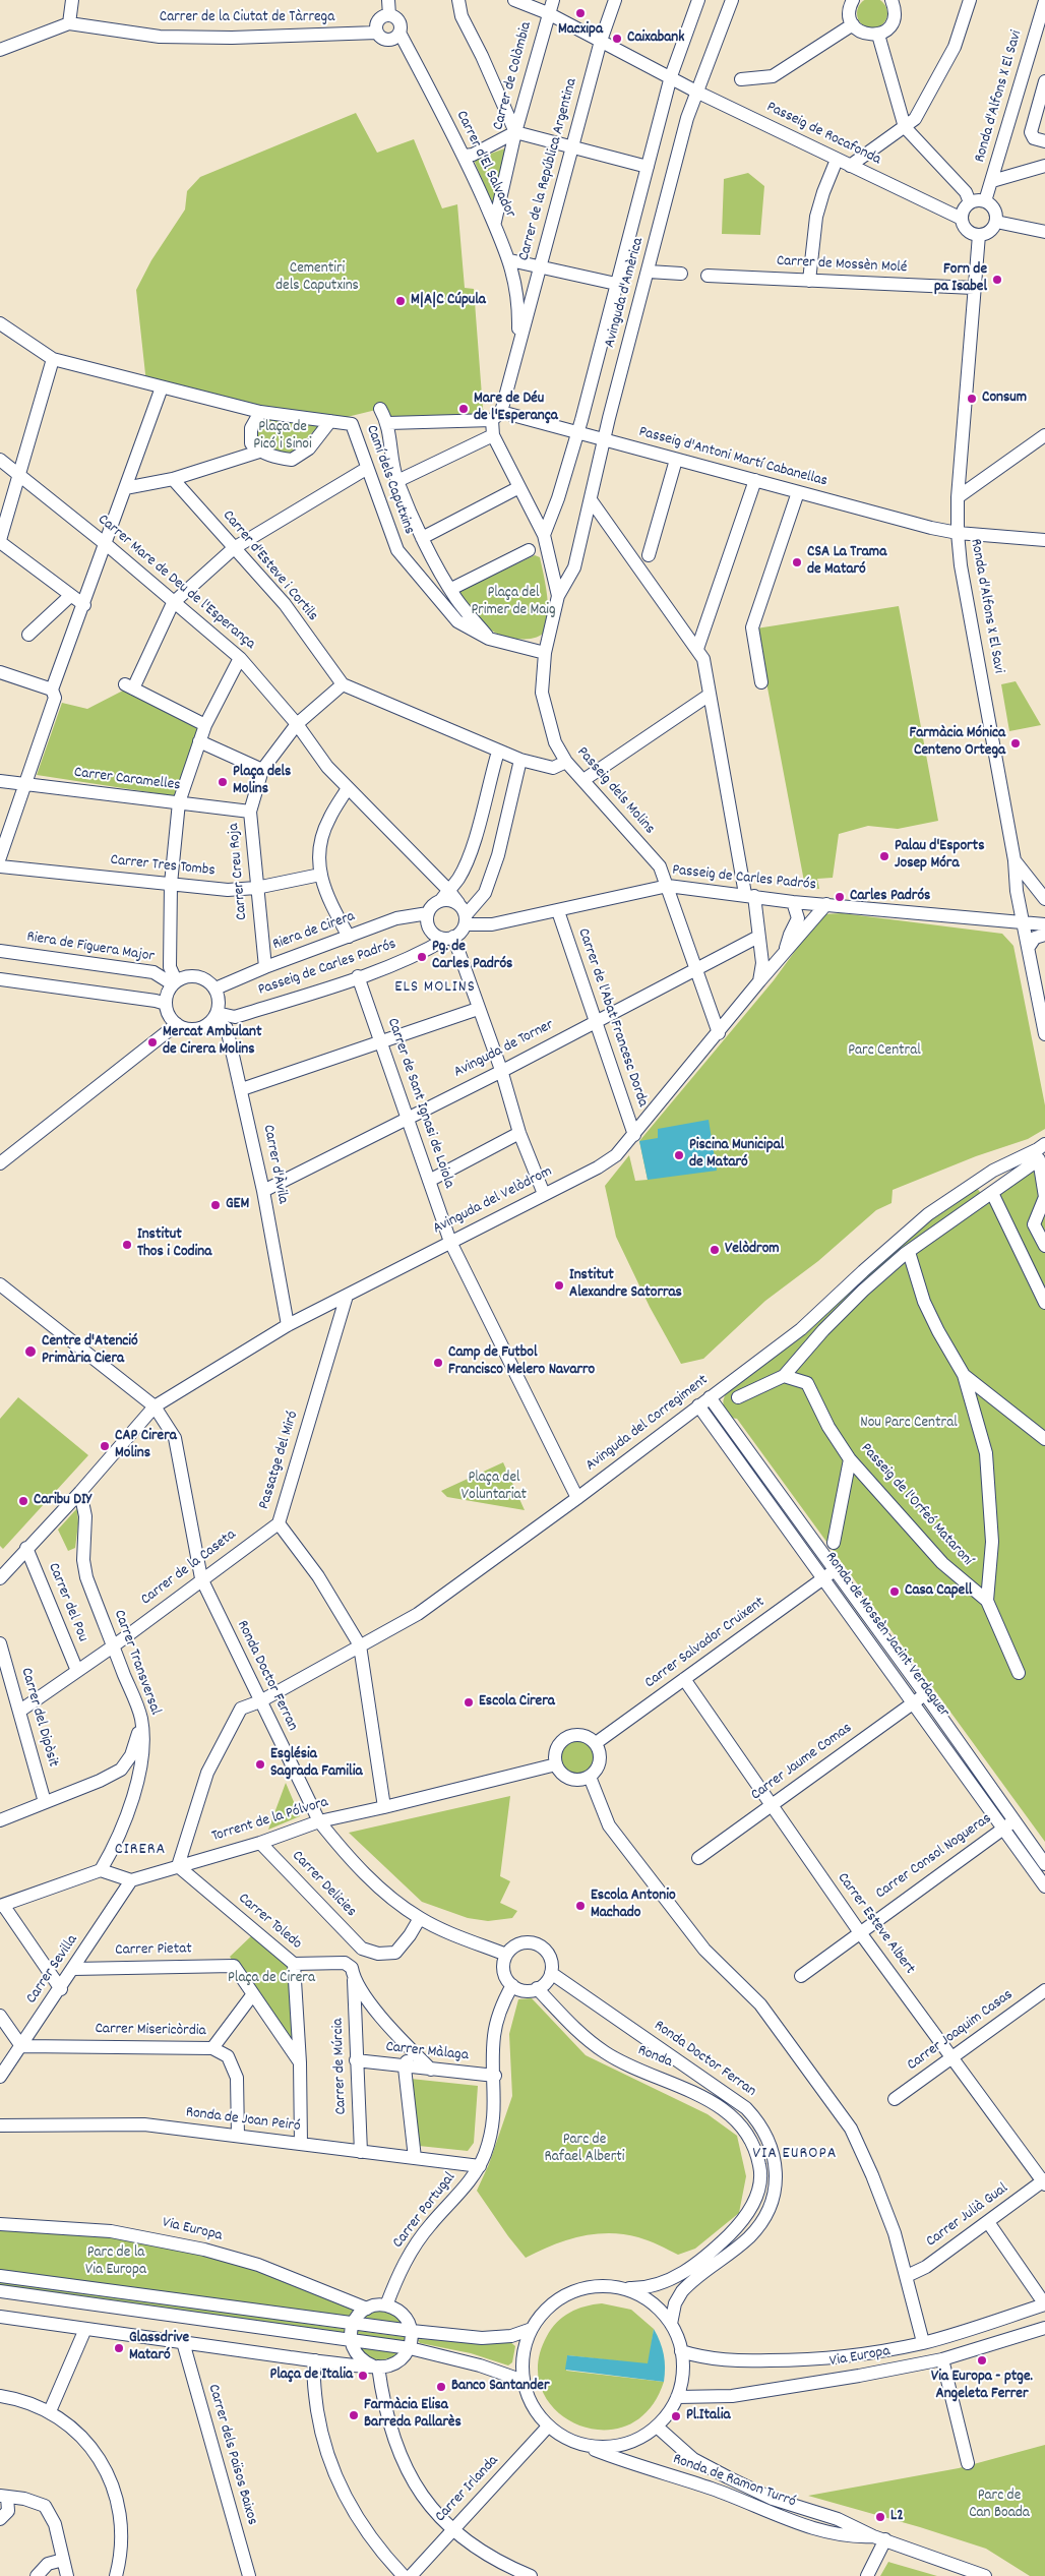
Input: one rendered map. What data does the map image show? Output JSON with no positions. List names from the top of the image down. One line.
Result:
{"streets":{"street":["Carrer de la Ciutat de Tàrrega","Carrer de Colòmbia","Ronda d'Alfons X El Savi","Passeig de Rocafonda","Carrer d'El Salvador","Carrer de la República Argentina","Carrer de Mossèn Molé","Avinguda d'Amèrica","Passeig d'Antoni Martí Cabanellas","Camí dels Caputxins","Carrer d'Esteve i Cortils","Carrer Mare de Deu de l'Esperança","Carrer Caramelles","Passeig dels Molins","Carrer Tres Tombs","Carrer Creu Roja","Passeig de Carles Padrós","Riera de Cirera","Riera de Figuera Major","Carrer de l'Abat Francesc Dorda","Avinguda de Torner","Carrer de Sant Ignasi de Loiola","Carrer d'Àvila","Avinguda del Velòdrom","Avinguda del Corregiment","Passatge del Miró","Passeig de l'Orfeó Mataroní","Carrer de la Caseta","Carrer del Pou","Ronda de Mossèn Jacint Verdaguer","Carrer Salvador Cruixent","Carrer Transversal","Ronda Doctor Ferran","Carrer del Dipòsit","Carrer Jaume Comas","Torrent de la Pólvora","Carrer Consol Nogueras","Carrer Delicies","Carrer Toledo","Carrer Esteve Albert","Carrer Pietat","Carrer Sevilla","Carrer Misericòrdia","Carrer Joaquim Casas","Carrer Màlaga","Ronda","Carrer de Múrcia","Ronda de Joan Peiró","Carrer Portugal","Carrer Julià Gual","Via Europa","Carrer dels Països Baixos","Ronda de Ramon Turró","Carrer Irlanda"]},"crossings":[["Carrer de la Ciutat de Tàrrega","Carrer d'El Salvador"],["Carrer de Colòmbia","Passeig de Rocafonda"],["Carrer de Colòmbia","Carrer d'El Salvador"],["Ronda d'Alfons X El Savi","Passeig de Rocafonda"],["Ronda d'Alfons X El Savi","Carrer de Mossèn Molé"],["Ronda d'Alfons X El Savi","Passeig d'Antoni Martí Cabanellas"],["Ronda d'Alfons X El Savi","Passeig de Carles Padrós"],["Passeig de Rocafonda","Carrer de la República Argentina"],["Passeig de Rocafonda","Avinguda d'Amèrica"],["Carrer d'El Salvador","Carrer de la República Argentina"],["Avinguda d'Amèrica","Passeig d'Antoni Martí Cabanellas"],["Camí dels Caputxins","Passeig dels Molins"],["Carrer d'Esteve i Cortils","Carrer Creu Roja"],["Carrer Mare de Deu de l'Esperança","Carrer Creu Roja"],["Carrer Mare de Deu de l'Esperança","Passeig de Carles Padrós"],["Carrer Mare de Deu de l'Esperança","Riera de Cirera"],["Carrer Caramelles","Carrer Creu Roja"],["Passeig dels Molins","Passeig de Carles Padrós"],["Passeig dels Molins","Avinguda de Torner"],["Passeig dels Molins","Avinguda del Velòdrom"],["Carrer Tres Tombs","Carrer Creu Roja"],["Carrer Creu Roja","Riera de Cirera"],["Passeig de Carles Padrós","Riera de Cirera"],["Passeig de Carles Padrós","Riera de Figuera Major"],["Passeig de Carles Padrós","Carrer de l'Abat Francesc Dorda"],["Passeig de Carles Padrós","Carrer de Sant Ignasi de Loiola"],["Passeig de Carles Padrós","Carrer d'Àvila"],["Passeig de Carles Padrós","Avinguda del Velòdrom"],["Riera de Cirera","Riera de Figuera Major"],["Riera de Cirera","Carrer d'Àvila"],["Riera de Figuera Major","Carrer d'Àvila"],["Carrer de l'Abat Francesc Dorda","Avinguda de Torner"],["Carrer de l'Abat Francesc Dorda","Avinguda del Velòdrom"],["Avinguda de Torner","Carrer de Sant Ignasi de Loiola"],["Avinguda de Torner","Carrer d'Àvila"],["Carrer de Sant Ignasi de Loiola","Avinguda del Velòdrom"],["Carrer de Sant Ignasi de Loiola","Avinguda del Corregiment"],["Carrer d'Àvila","Avinguda del Velòdrom"],["Avinguda del Velòdrom","Passatge del Miró"],["Avinguda del Velòdrom","Carrer del Pou"],["Avinguda del Velòdrom","Carrer Transversal"],["Avinguda del Velòdrom","Ronda Doctor Ferran"],["Avinguda del Corregiment","Passatge del Miró"],["Avinguda del Corregiment","Ronda de Mossèn Jacint Verdaguer"],["Avinguda del Corregiment","Ronda Doctor Ferran"],["Avinguda del Corregiment","Torrent de la Pólvora"],["Avinguda del Corregiment","Carrer Toledo"],["Passatge del Miró","Carrer de la Caseta"],["Carrer de la Caseta","Carrer del Pou"],["Carrer de la Caseta","Carrer Transversal"],["Carrer de la Caseta","Ronda Doctor Ferran"],["Carrer de la Caseta","Carrer del Dipòsit"],["Ronda de Mossèn Jacint Verdaguer","Carrer Salvador Cruixent"],["Ronda de Mossèn Jacint Verdaguer","Carrer Jaume Comas"],["Ronda de Mossèn Jacint Verdaguer","Carrer Consol Nogueras"],["Carrer Salvador Cruixent","Torrent de la Pólvora"],["Carrer Salvador Cruixent","Carrer Esteve Albert"],["Ronda Doctor Ferran","Torrent de la Pólvora"],["Ronda Doctor Ferran","Carrer Delicies"],["Ronda Doctor Ferran","Ronda"],["Ronda Doctor Ferran","Via Europa"],["Ronda Doctor Ferran","Ronda de Ramon Turró"],["Ronda Doctor Ferran","Carrer Irlanda"],["Carrer Jaume Comas","Carrer Esteve Albert"],["Torrent de la Pólvora","Carrer Delicies"],["Torrent de la Pólvora","Carrer Toledo"],["Torrent de la Pólvora","Carrer Sevilla"],["Carrer Consol Nogueras","Carrer Esteve Albert"],["Carrer Toledo","Carrer de Múrcia"],["Carrer Esteve Albert","Carrer Joaquim Casas"],["Carrer Esteve Albert","Carrer Julià Gual"],["Carrer Pietat","Carrer Sevilla"],["Carrer Sevilla","Carrer Misericòrdia"],["Carrer Misericòrdia","Ronda de Joan Peiró"],["Carrer Màlaga","Carrer de Múrcia"],["Ronda","Via Europa"],["Ronda","Ronda de Ramon Turró"],["Ronda","Carrer Irlanda"],["Carrer de Múrcia","Ronda de Joan Peiró"],["Ronda de Joan Peiró","Carrer Portugal"],["Via Europa","Ronda de Ramon Turró"],["Via Europa","Carrer Irlanda"],["Ronda de Ramon Turró","Carrer Irlanda"]],"districts":["ELS MOLINS","CIRERA","VIA EUROPA"],"parks":["Cementiri dels Caputxins","Plaça de Picó i Sinoi","Plaça del Primer de Maig","Parc Central","Nou Parc Central","Plaça del Voluntariat","Plaça de Cirera","Parc de Rafael Alberti","Parc de la Via Europa","Parc de Can Boada"],"places":["Macxipa","Caixabank","Forn de pa Isabel","M|A|C Cúpula","Consum","Mare de Déu de l'Esperança","CSA La Trama de Mataró","Farmàcia Mónica Centeno Ortega","Plaça dels Molins","Palau d'Esports Josep Móra","Carles Padrós","Pg. de Carles Padrós","Mercat Ambulant de Cirera Molins","Piscina Municipal de Mataró","GEM","Institut Thos i Codina","Velòdrom","Institut Alexandre Satorras","Centre d'Atenció Primària Ciera","Camp de Futbol Francisco Melero Navarro","CAP Cirera Molins","Caribu DIY","Casa Capell","Escola Cirera","Església Sagrada Familia","Escola Antonio Machado","Glassdrive Mataró","Via Europa - ptge. Angeleta Ferrer","Plaça de Italia","Banco Santander","Farmàcia Elisa Barreda Pallarès","Pl.Italia","L2"]}
